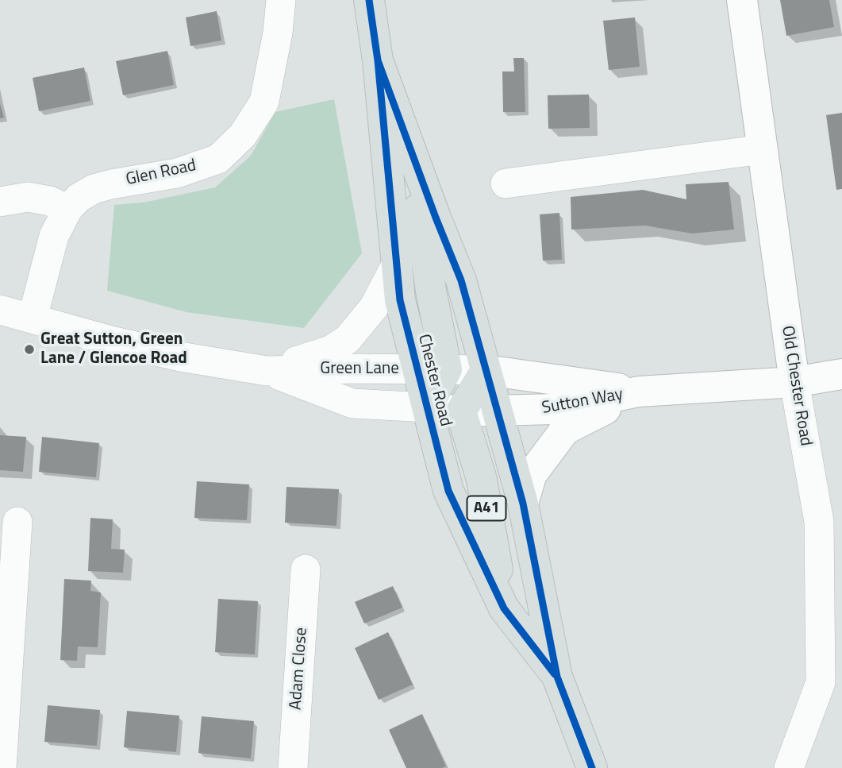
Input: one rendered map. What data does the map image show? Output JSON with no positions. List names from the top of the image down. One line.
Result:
{"streets":{"main road":["Chester Road","Old Chester Road","Sutton Way","A41"],"street":["Glen Road","Green Lane","Adam Close"]},"crossings":[["Green Lane","Chester Road"],["Green Lane","Sutton Way"],["Green Lane","A41"],["Chester Road","Sutton Way"],["Chester Road","A41"],["Old Chester Road","Sutton Way"],["Sutton Way","A41"]],"places":["Great Sutton, Green Lane / Glencoe Road"]}
